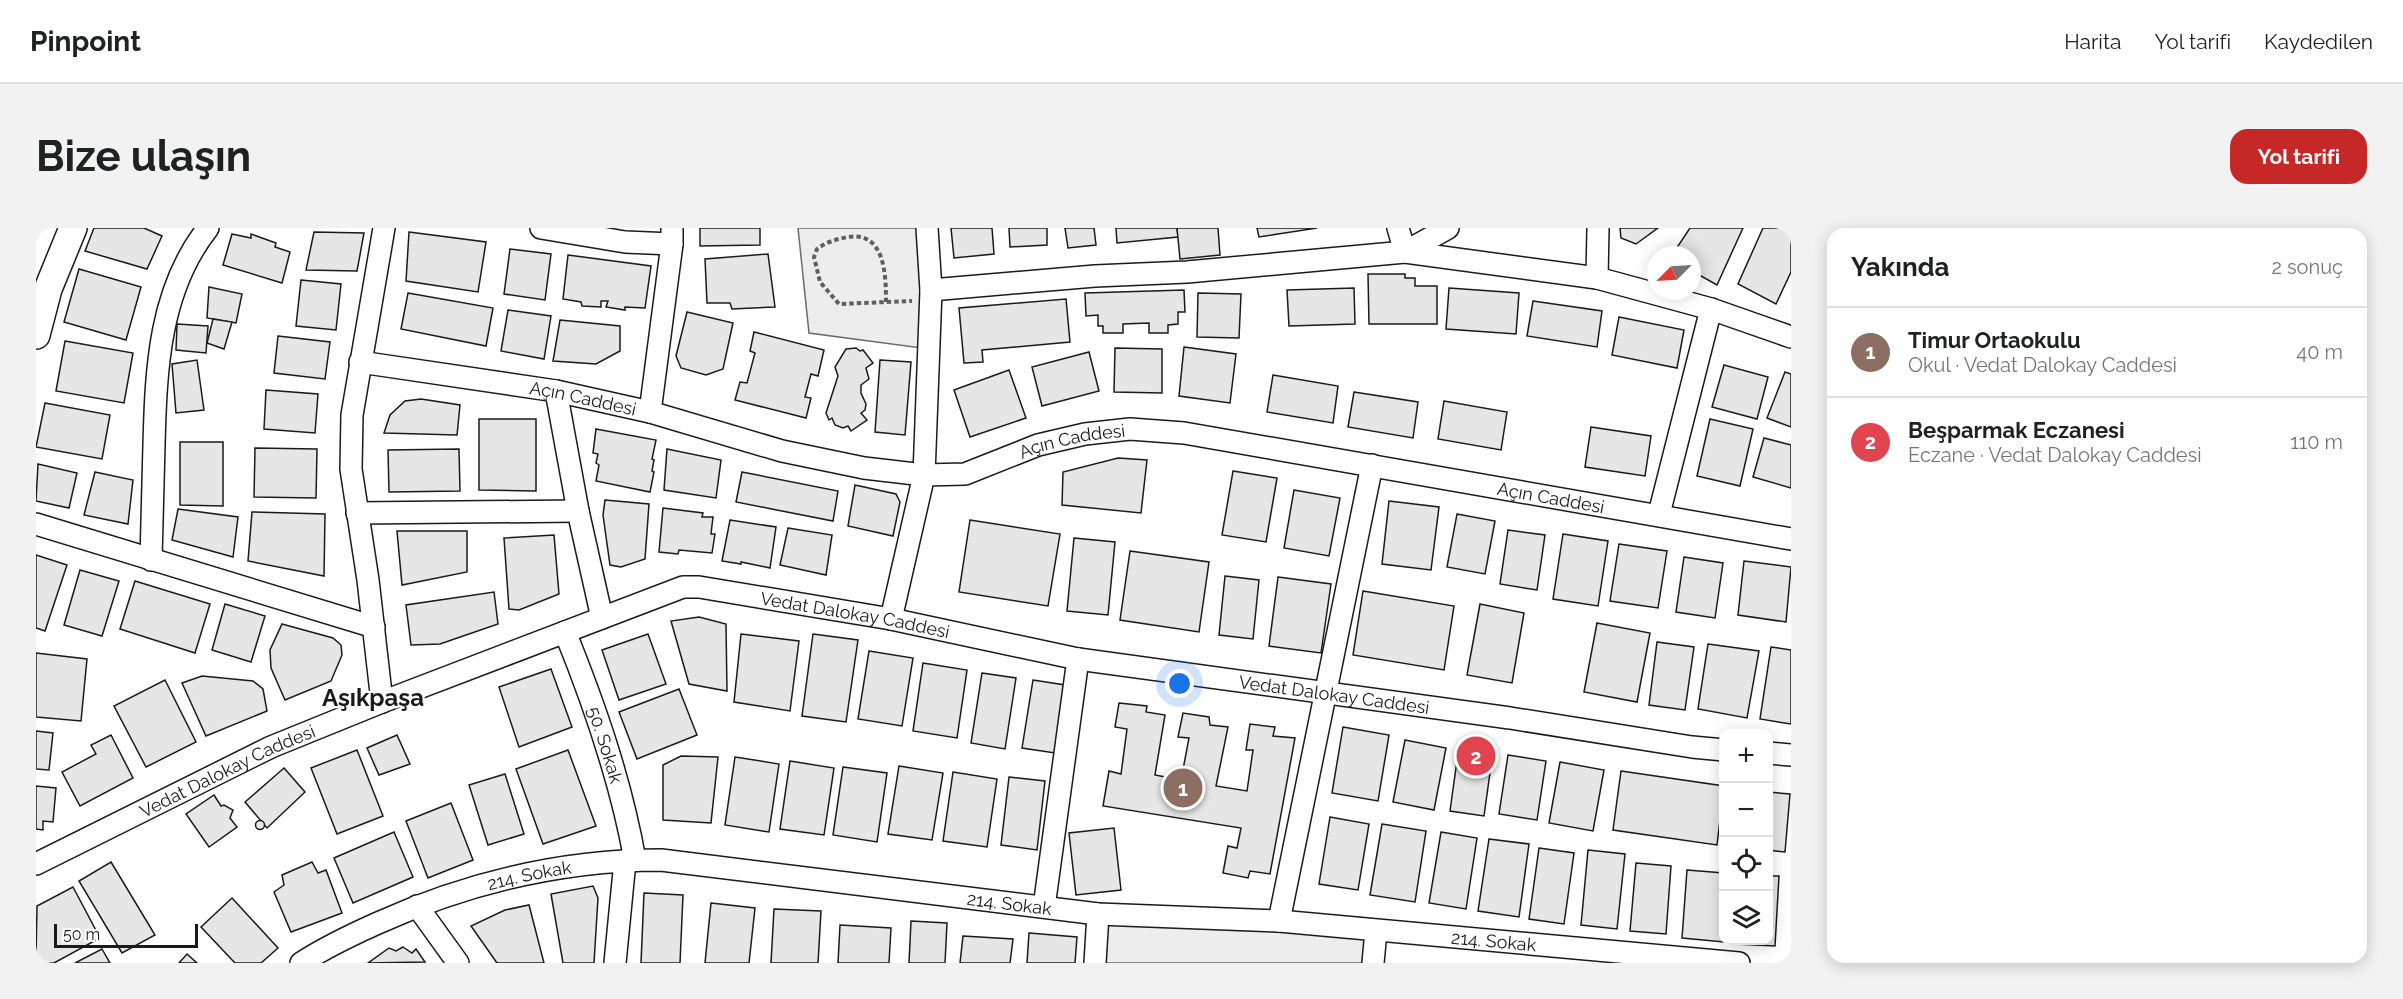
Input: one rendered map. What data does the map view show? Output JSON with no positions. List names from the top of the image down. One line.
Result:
{"streets":{"street":["Açın Caddesi","Vedat Dalokay Caddesi","50. Sokak","214. Sokak"]},"crossings":[["Vedat Dalokay Caddesi","50. Sokak"],["50. Sokak","214. Sokak"]],"districts":["Aşıkpaşa"],"scale_bar":"50 m","north":"bottom left","page":{"header":"Pinpoint","nav":["Harita","Yol tarifi","Kaydedilen"],"buttons":"Yol tarifi","title":"Bize ulaşın","heading":["Yakında","2 sonuç"],"list":[{"mark":"1","name":"Timur Ortaokulu","note":"Okul · Vedat Dalokay Caddesi","value":"40 m"},{"mark":"2","name":"Beşparmak Eczanesi","note":"Eczane · Vedat Dalokay Caddesi","value":"110 m"}],"map_buttons":["+","−"],"pins":["2","1"],"scale":"50 m"}}
